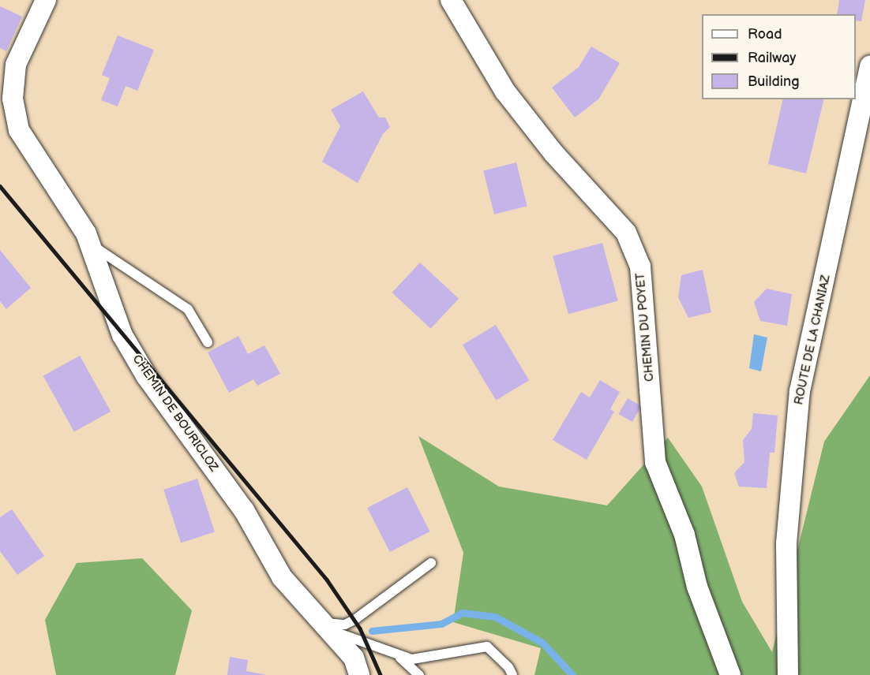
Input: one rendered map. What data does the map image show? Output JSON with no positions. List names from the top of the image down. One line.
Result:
{"streets":{"street":["CHEMIN DU POYET","ROUTE DE LA CHANIAZ","CHEMIN DE BOURICLOZ"]},"legend":["Road","Railway","Building"]}
